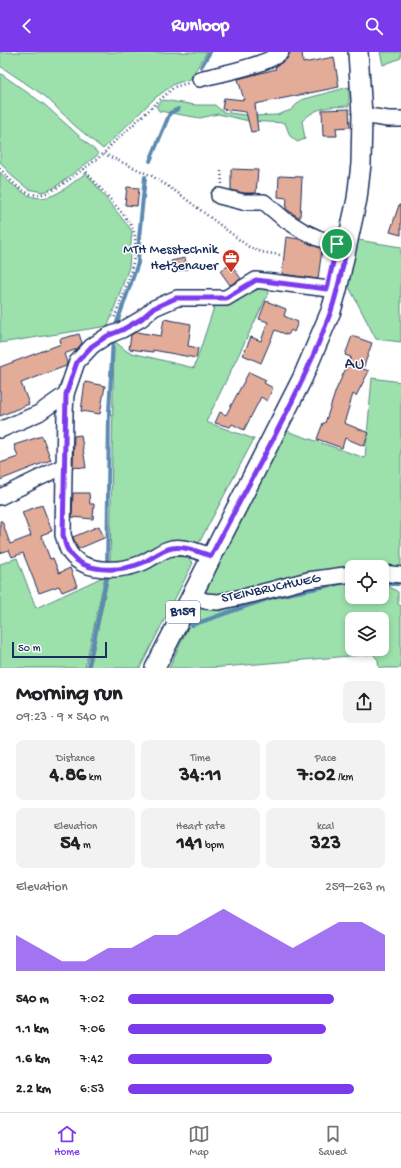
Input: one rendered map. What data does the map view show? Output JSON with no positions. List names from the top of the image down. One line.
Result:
{"streets":{"main road":["B159"],"street":["STEINBRUCHWEG"]},"crossings":[["STEINBRUCHWEG","B159"]],"districts":["AU"],"places":{"office":["MTH Messtechnik Hetzenauer"]},"scale_bar":"50 m","page":{"header":"Runloop","scale":"50 m","heading":["Morning run","09:23 · 9 × 540 m"],"stats":[["Distance","4.86 km"],["Time","34:11"],["Pace","7:02 /km"],["Elevation","54 m"],["Heart rate","141 bpm"],["kcal","323"]],"chart":["Elevation","259–263 m"],"list":[{"name":"540 m","note":"7:02"},{"name":"1.1 km","note":"7:06"},{"name":"1.6 km","note":"7:42"},{"name":"2.2 km","note":"6:53"}],"tabs":["Home","Map","Saved"]}}
